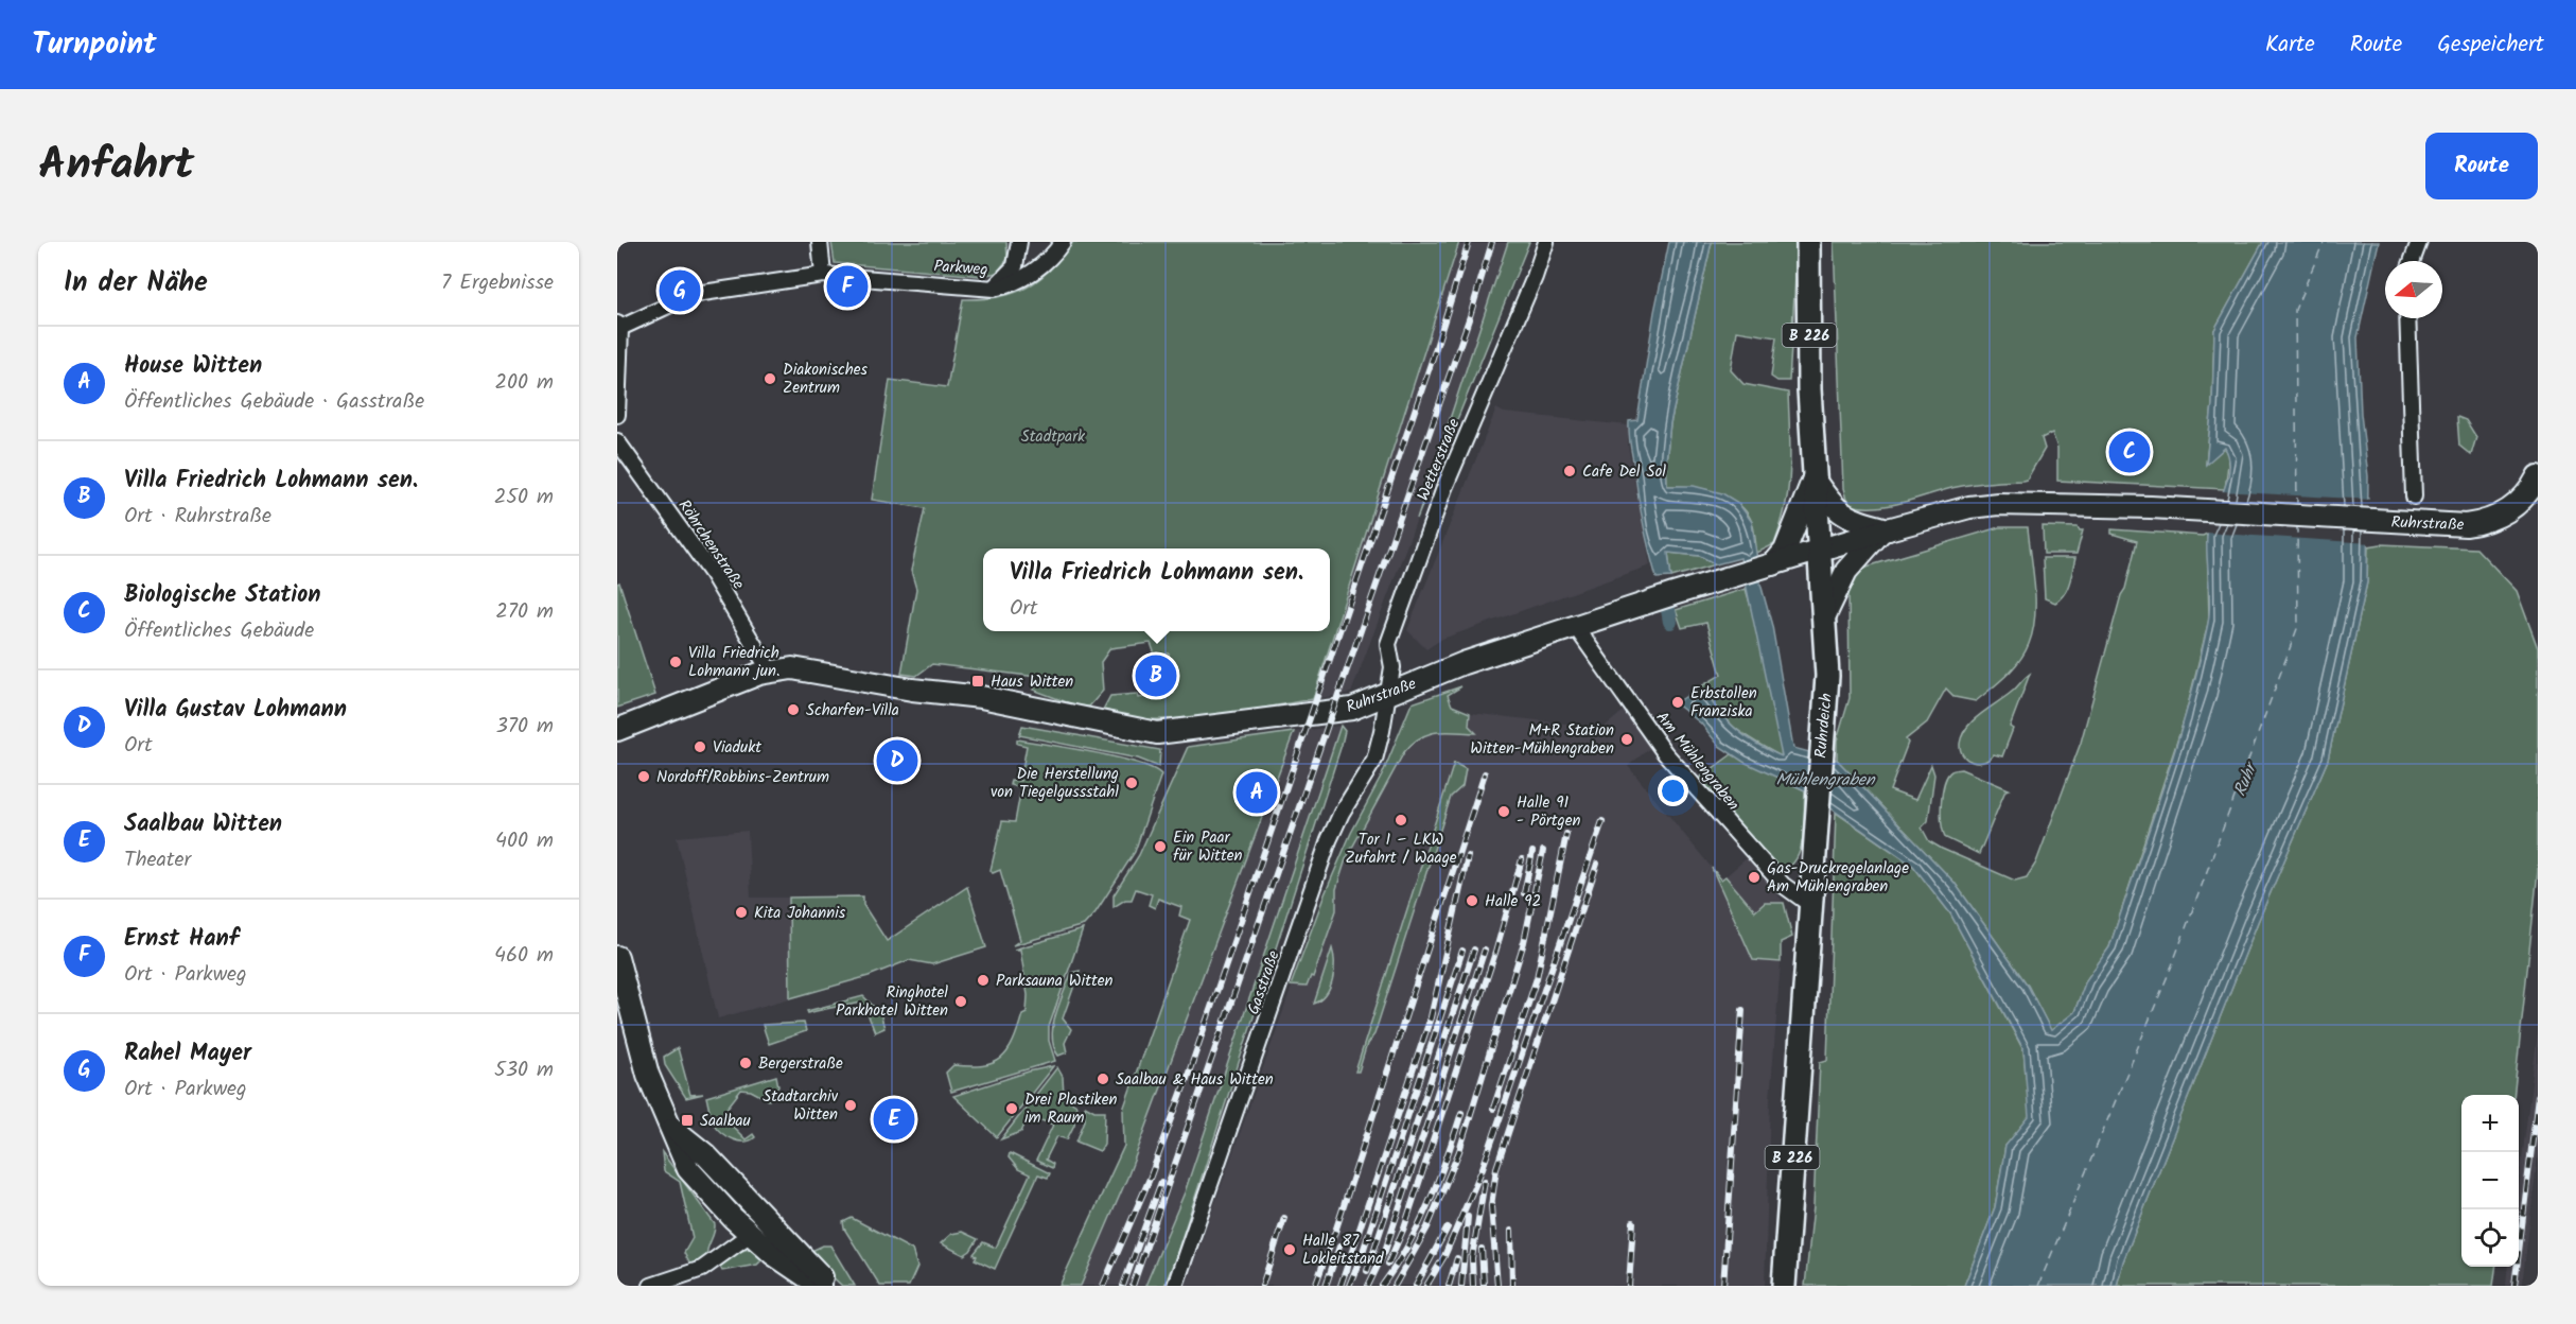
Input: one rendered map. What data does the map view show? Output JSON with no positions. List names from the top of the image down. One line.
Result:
{"streets":{"main road":["B 226","Ruhrstraße","Ruhrdeich"],"street":["Parkweg","Wetterstraße","Röhrchenstraße","Am Mühlengraben","Gasstraße"]},"crossings":[["Wetterstraße","Ruhrstraße"],["Wetterstraße","Gasstraße"],["Ruhrstraße","Röhrchenstraße"],["Ruhrstraße","Ruhrdeich"],["Ruhrstraße","Am Mühlengraben"],["Ruhrstraße","Gasstraße"],["Ruhrdeich","Am Mühlengraben"]],"water":["Mühlengraben","Ruhr"],"parks":["Stadtpark"],"places":{"other":["Diakonisches Zentrum","Cafe Del Sol","Villa Friedrich Lohmann jun.","Erbstollen Franziska","Scharfen-Villa","M+R Station Witten-Mühlengraben","Viadukt","Nordoff/Robbins-Zentrum","Die Herstellung von Tiegelgussstahl","Halle 91 - Pörtgen","Tor 1 – LKW Zufahrt / Waage","Ein Paar für Witten","Gas-Druckregelanlage Am Mühlengraben","Halle 92","Kita Johannis","Parksauna Witten","Ringhotel Parkhotel Witten","Bergerstraße","Saalbau & Haus Witten","Stadtarchiv Witten","Drei Plastiken im Raum","Halle 87 - Lokleitstand"],"transit":["Haus Witten","Saalbau"]},"north":"left","page":{"header":"Turnpoint","nav":["Karte","Route","Gespeichert"],"title":"Anfahrt","buttons":"Route","heading":["In der Nähe","7 Ergebnisse"],"pins":["F","G","C","B","D","A","E"],"list":[{"mark":"A","name":"House Witten","note":"Öffentliches Gebäude · Gasstraße","value":"200 m"},{"mark":"B","name":"Villa Friedrich Lohmann sen.","note":"Ort · Ruhrstraße","value":"250 m"},{"mark":"C","name":"Biologische Station","note":"Öffentliches Gebäude","value":"270 m"},{"mark":"D","name":"Villa Gustav Lohmann","note":"Ort","value":"370 m"},{"mark":"E","name":"Saalbau Witten","note":"Theater","value":"400 m"},{"mark":"F","name":"Ernst Hanf","note":"Ort · Parkweg","value":"460 m"},{"mark":"G","name":"Rahel Mayer","note":"Ort · Parkweg","value":"530 m"}],"popup":["Villa Friedrich Lohmann sen.","Ort"],"map_buttons":["+","−"]}}
